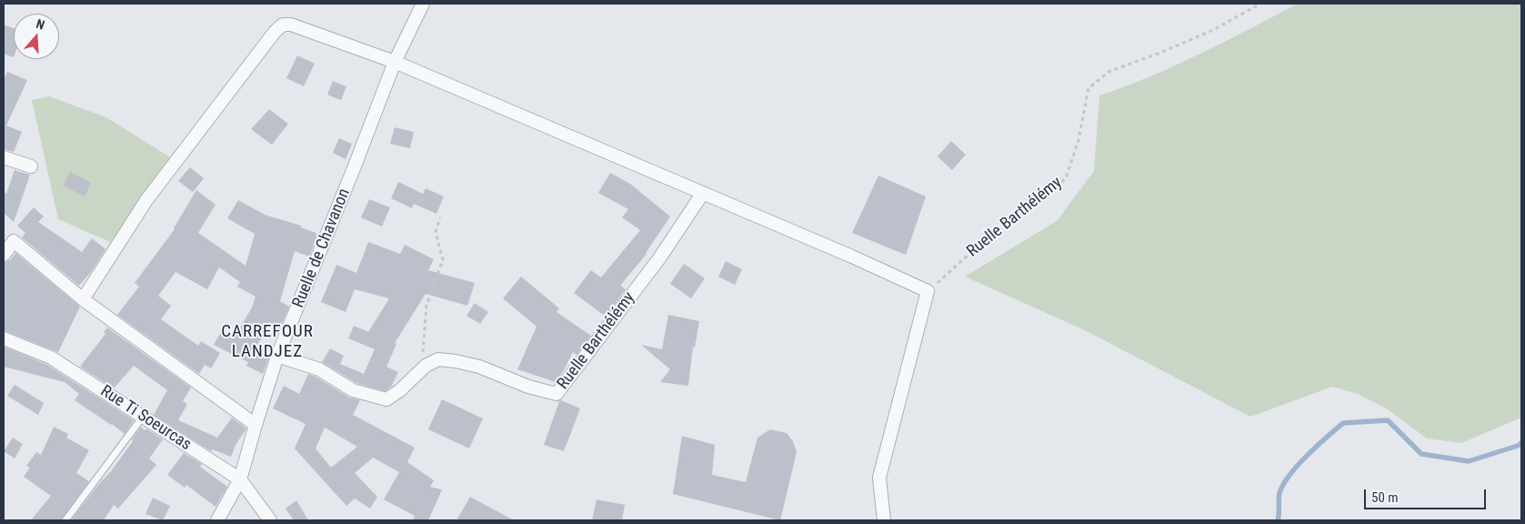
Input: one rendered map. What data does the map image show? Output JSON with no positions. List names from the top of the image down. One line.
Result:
{"streets":{"street":["Ruelle Barthélémy","Ruelle de Chavanon","Rue Ti Soeurcas"]},"crossings":[["Ruelle Barthélémy","Ruelle de Chavanon"],["Ruelle de Chavanon","Rue Ti Soeurcas"]],"districts":["CARREFOUR LANDJEZ"],"scale_bar":"50 m","north":"top"}
